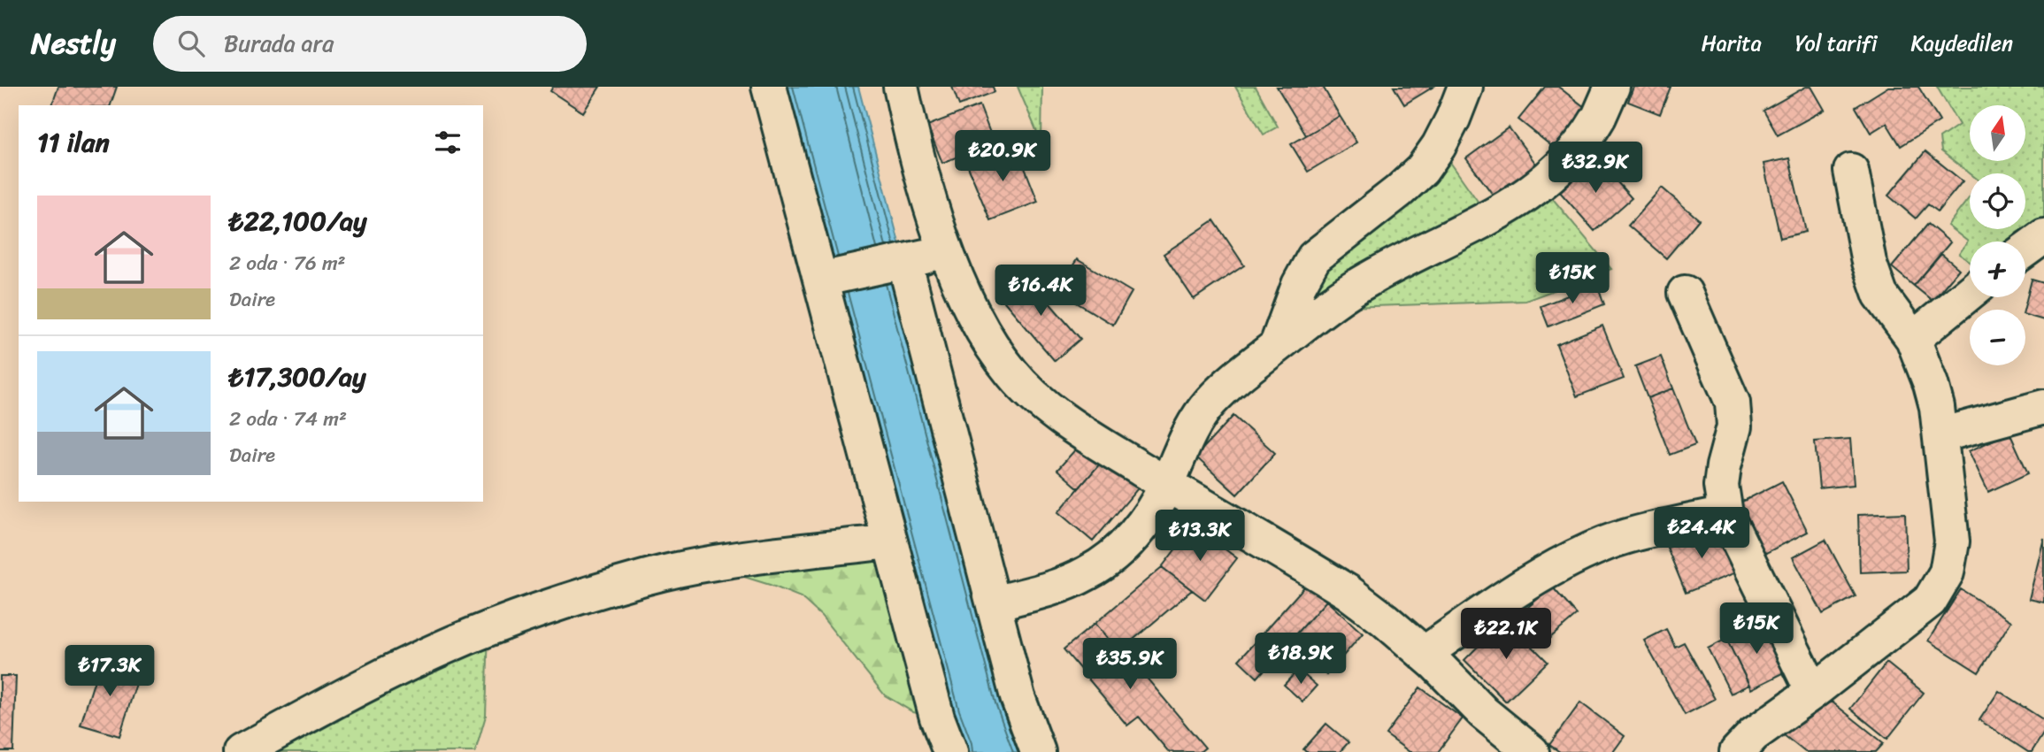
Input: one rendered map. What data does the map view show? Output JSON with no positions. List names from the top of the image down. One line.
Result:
{"north":"top","page":{"header":"Nestly","search":"Burada ara","nav":["Harita","Yol tarifi","Kaydedilen"],"map_buttons":["+","−"],"heading":"11 ilan","price":["₺20.9K","₺32.9K","₺15K","₺16.4K","₺24.4K","₺13.3K","₺15K","₺22.1K","₺18.9K","₺35.9K","₺17.3K"],"list":[{"name":"₺22,100/ay","note":"2 oda · 76 m² · Daire"},{"name":"₺17,300/ay","note":"2 oda · 74 m² · Daire"}]}}
